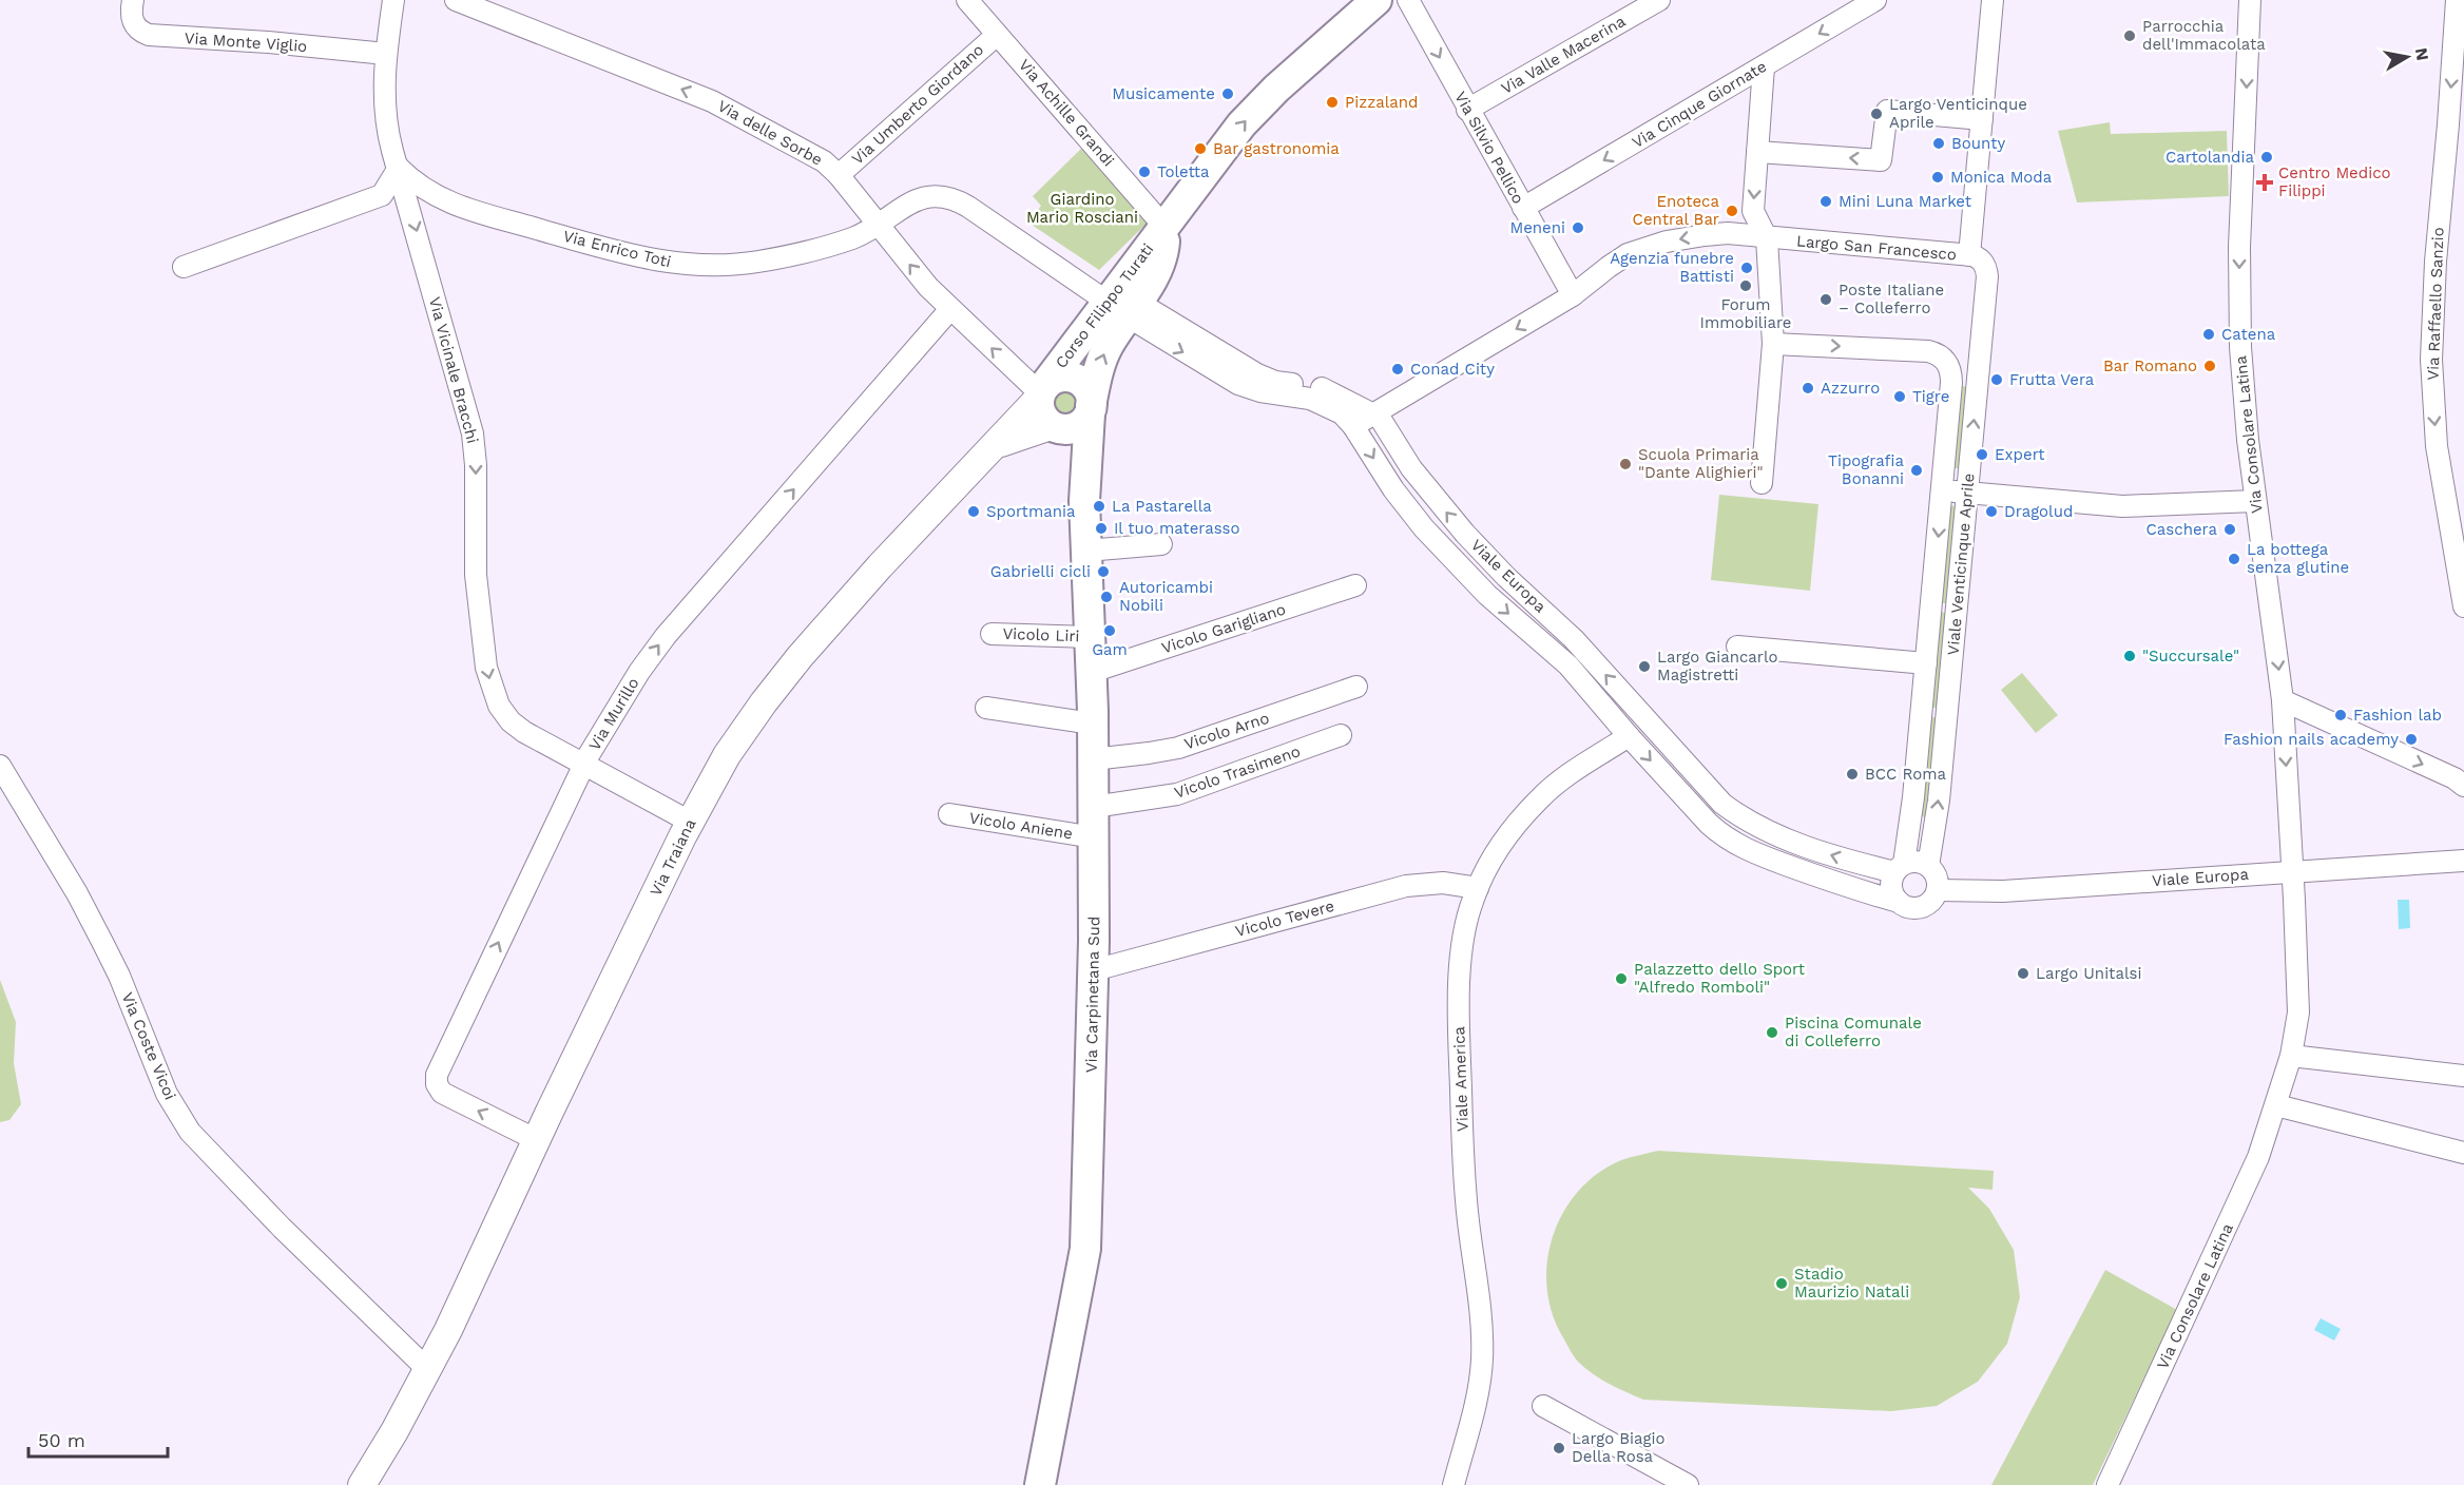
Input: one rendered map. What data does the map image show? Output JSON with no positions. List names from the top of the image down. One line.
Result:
{"streets":{"main road":["Corso Filippo Turati","Via Carpinetana Sud"],"street":["Via Monte Viglio","Via Valle Macerina","Via Umberto Giordano","Via Cinque Giornate","Via Achille Grandi","Via delle Sorbe","Via Silvio Pellico","Largo San Francesco","Via Enrico Toti","Via Raffaello Sanzio","Via Vicinale Bracchi","Via Consolare Latina","Viale Venticinque Aprile","Viale Europa","Vicolo Garigliano","Vicolo Liri","Via Murillo","Vicolo Arno","Vicolo Trasimeno","Vicolo Aniene","Via Traiana","Vicolo Tevere","Via Coste Vicoi","Viale America"]},"crossings":[["Via Monte Viglio","Via Vicinale Bracchi"],["Via Valle Macerina","Via Silvio Pellico"],["Via Umberto Giordano","Via Achille Grandi"],["Via Umberto Giordano","Via delle Sorbe"],["Via Cinque Giornate","Via Silvio Pellico"],["Via Achille Grandi","Corso Filippo Turati"],["Via delle Sorbe","Via Enrico Toti"],["Via delle Sorbe","Corso Filippo Turati"],["Via delle Sorbe","Via Murillo"],["Via delle Sorbe","Via Traiana"],["Via delle Sorbe","Via Carpinetana Sud"],["Via Silvio Pellico","Largo San Francesco"],["Largo San Francesco","Viale Venticinque Aprile"],["Largo San Francesco","Viale Europa"],["Via Enrico Toti","Corso Filippo Turati"],["Via Enrico Toti","Via Vicinale Bracchi"],["Via Enrico Toti","Viale Europa"],["Corso Filippo Turati","Viale Europa"],["Corso Filippo Turati","Via Traiana"],["Corso Filippo Turati","Via Carpinetana Sud"],["Via Vicinale Bracchi","Via Murillo"],["Via Vicinale Bracchi","Via Traiana"],["Via Consolare Latina","Viale Europa"],["Viale Venticinque Aprile","Viale Europa"],["Viale Europa","Viale America"],["Vicolo Garigliano","Via Carpinetana Sud"],["Vicolo Liri","Via Carpinetana Sud"],["Via Murillo","Via Traiana"],["Vicolo Arno","Via Carpinetana Sud"],["Vicolo Trasimeno","Via Carpinetana Sud"],["Vicolo Aniene","Via Carpinetana Sud"],["Via Traiana","Via Carpinetana Sud"],["Via Traiana","Via Coste Vicoi"],["Vicolo Tevere","Via Carpinetana Sud"],["Vicolo Tevere","Viale America"]],"one_way":["Via Cinque Giornate","Via delle Sorbe","Via Silvio Pellico","Largo San Francesco","Via Raffaello Sanzio","Corso Filippo Turati","Via Vicinale Bracchi","Via Consolare Latina","Via Murillo"],"parks":["Giardino Mario Rosciani"],"places":{"other":["Parrocchia dell'Immacolata","Musicamente","Pizzaland","Largo Venticinque Aprile","Bounty","Bar gastronomia","Cartolandia","Toletta","Monica Moda","Mini Luna Market","Enoteca Central Bar","Meneni","Agenzia funebre Battisti","Forum Immobiliare","Poste Italiane – Colleferro","Catena","Bar Romano","Conad City","Frutta Vera","Azzurro","Tigre","Expert","Scuola Primaria \"Dante Alighieri\"","Tipografia Bonanni","La Pastarella","Sportmania","Dragolud","Il tuo materasso","Caschera","La bottega senza glutine","Gabrielli cicli","Autoricambi Nobili","Gam","\"Succursale\"","Largo Giancarlo Magistretti","Fashion lab","Fashion nails academy","BCC Roma","Largo Unitalsi","Palazzetto dello Sport \"Alfredo Romboli\"","Piscina Comunale di Colleferro","Stadio Maurizio Natali","Largo Biagio Della Rosa"],"health":["Centro Medico Filippi"]},"scale_bar":"50 m","north":"right"}
